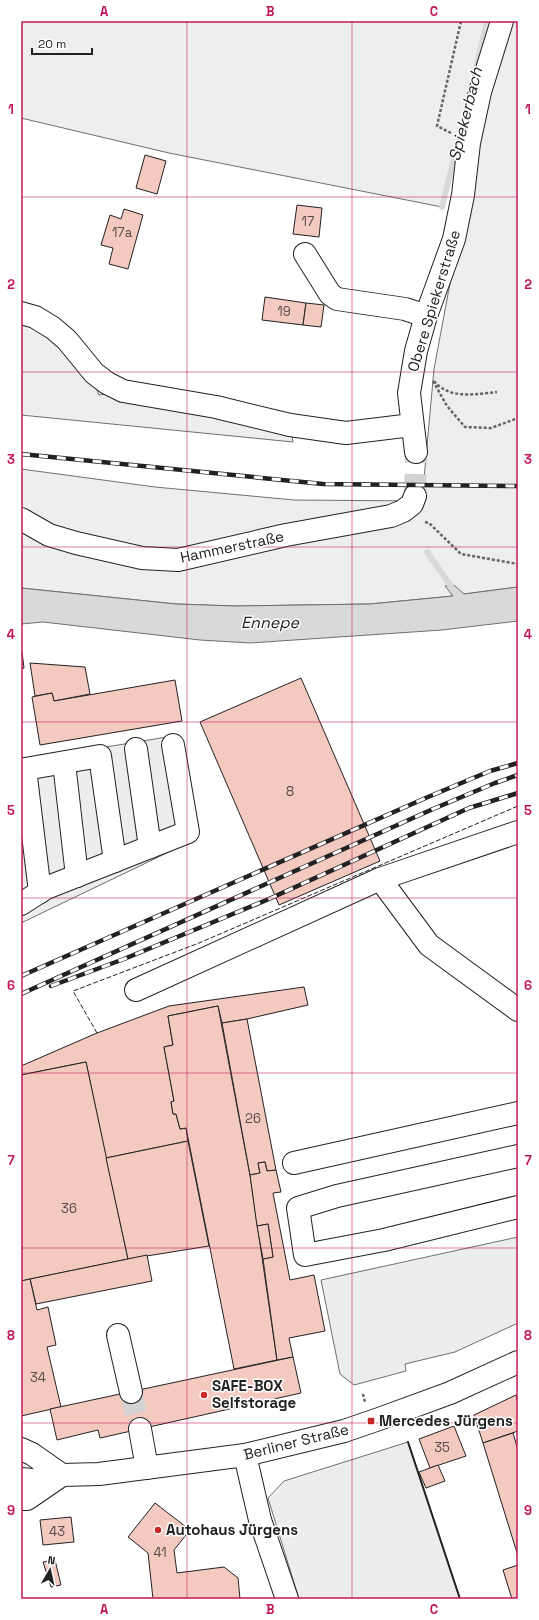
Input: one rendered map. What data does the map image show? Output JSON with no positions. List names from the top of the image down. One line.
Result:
{"streets":{"street":["Obere Spiekerstraße","Hammerstraße","Berliner Straße"]},"water":["Spiekerbach","Ennepe"],"places":{"other":["SAFE-BOX Selfstorage","Autohaus Jürgens"],"transit":["Mercedes Jürgens"]},"house_numbers":["17","17a","19","8","26","36","34","35","43","41"],"scale_bar":"20 m","north":"top","grid":{"columns":["A","B","C"],"rows":["1","2","3","4","5","6","7","8","9"]}}
